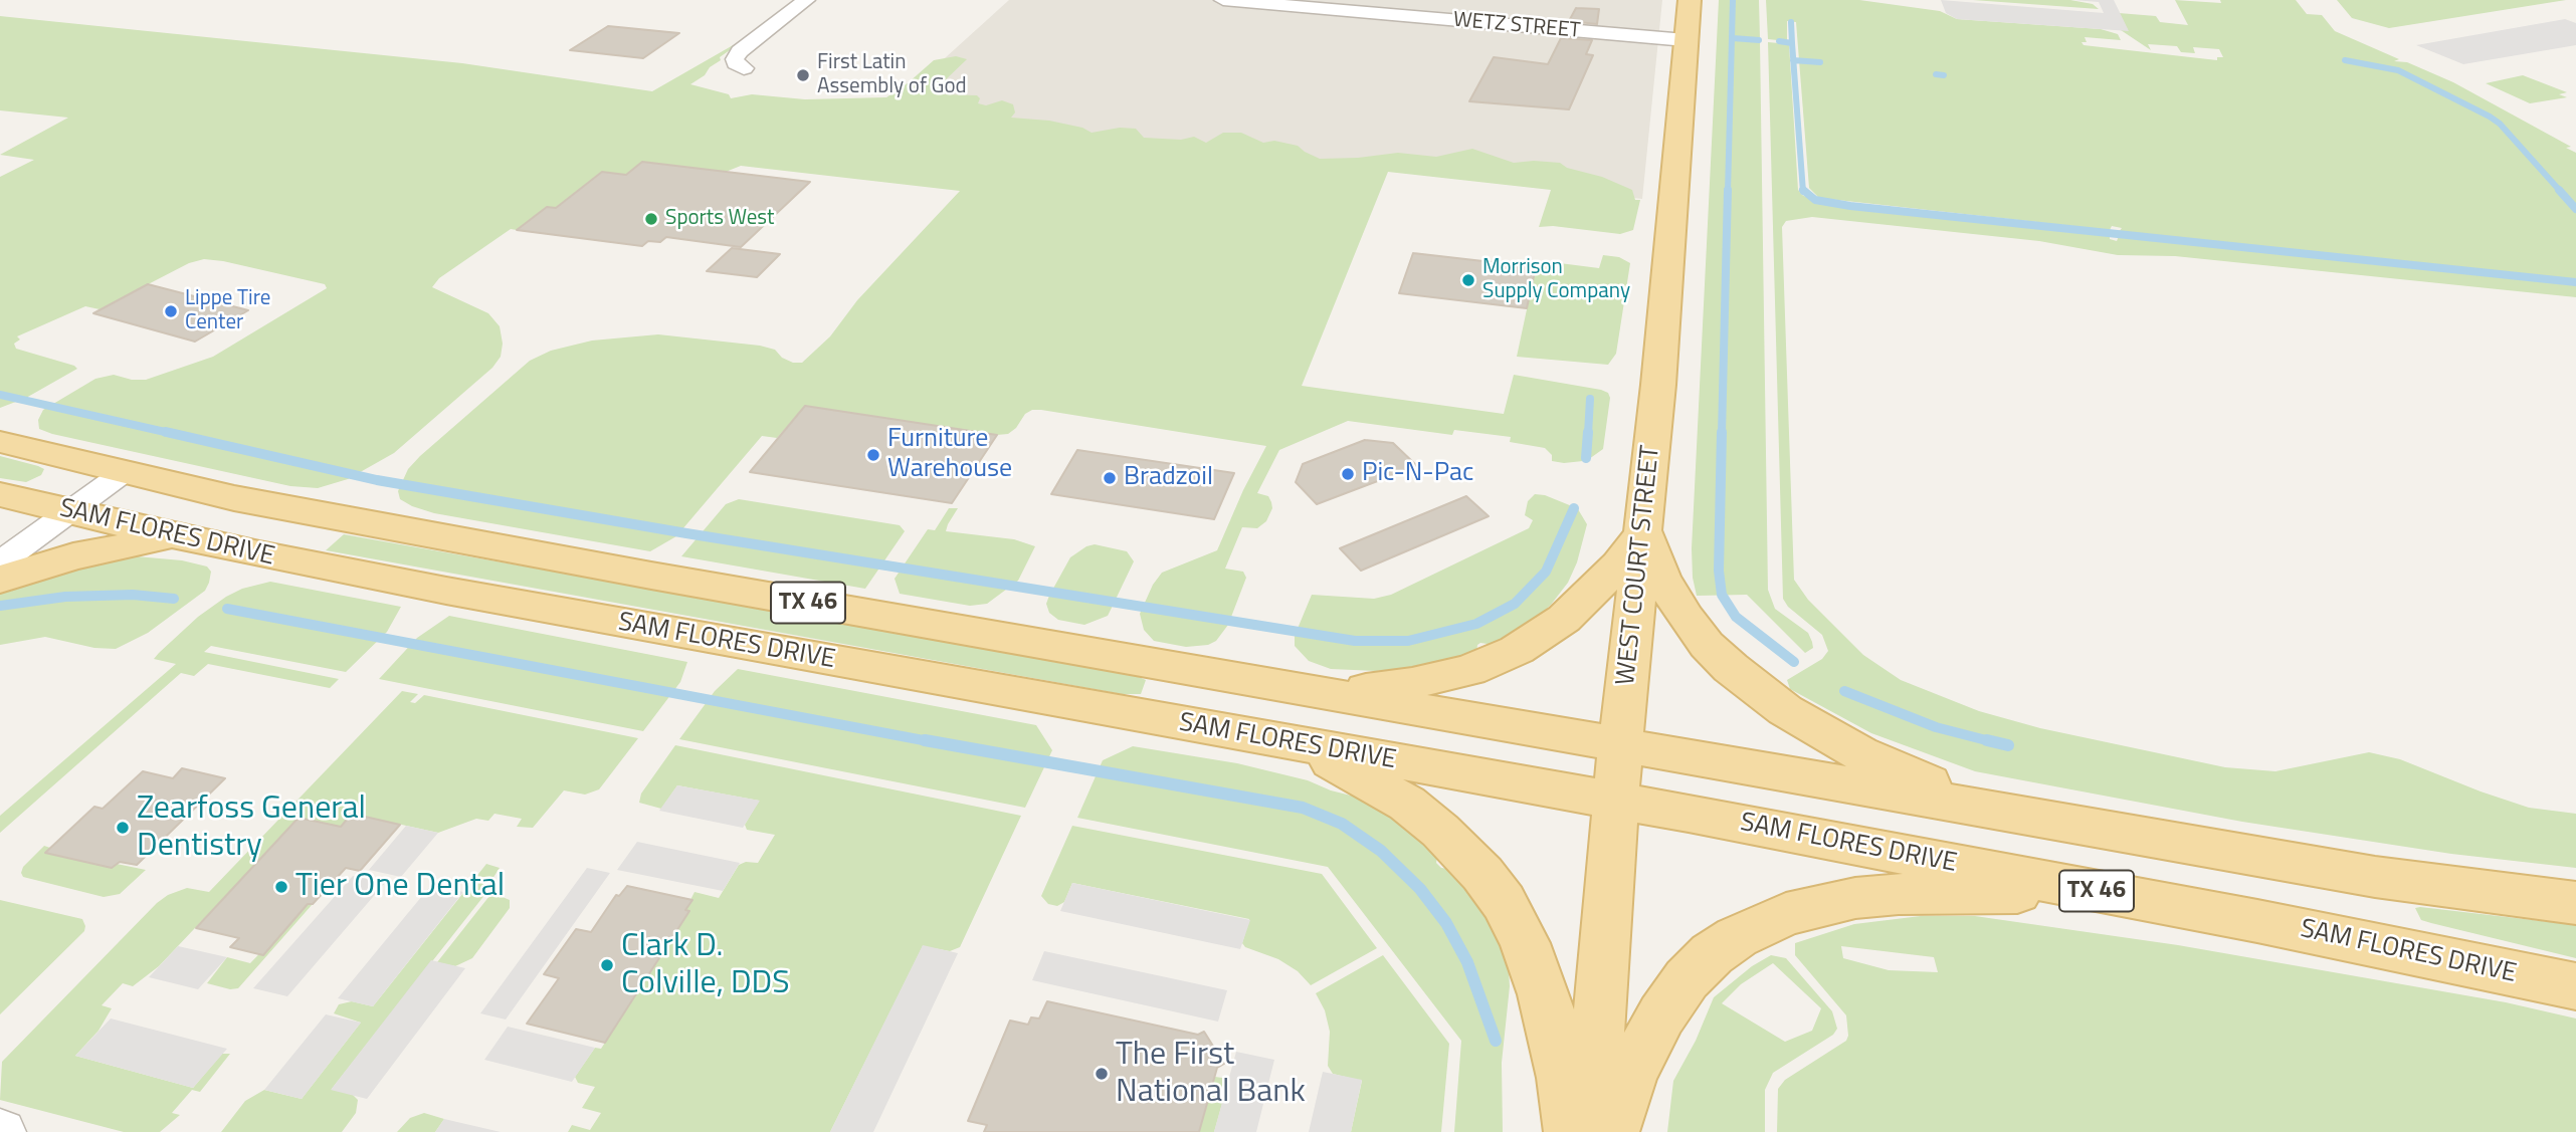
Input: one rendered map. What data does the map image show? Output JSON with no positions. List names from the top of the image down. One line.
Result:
{"streets":{"main road":["SAM FLORES DRIVE","WEST COURT STREET","TX 46"],"street":["WETZ STREET"]},"crossings":[["WETZ STREET","WEST COURT STREET"],["SAM FLORES DRIVE","WEST COURT STREET"]],"places":["First Latin Assembly of God","Sports West","Morrison Supply Company","Lippe Tire Center","Furniture Warehouse","Pic-N-Pac","Bradzoil","Zearfoss General Dentistry","Tier One Dental","Clark D. Colville, DDS","The First National Bank"]}
